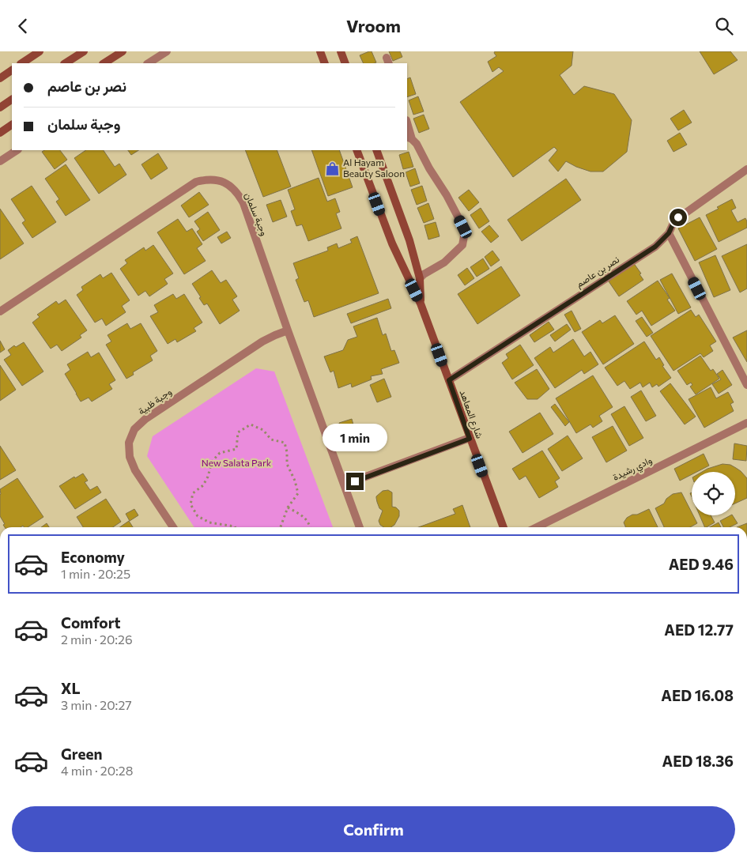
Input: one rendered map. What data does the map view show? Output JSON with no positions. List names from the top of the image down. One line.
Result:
{"streets":{"street":["وجبة سلمان","نصر بن عاصم","وجبة ظبية","شارع المعاهد","وادي رشيدة"]},"crossings":[["وجبة سلمان","وجبة ظبية"],["نصر بن عاصم","شارع المعاهد"]],"parks":["New Salata Park"],"places":{"shop":["Al Hayam Beauty Saloon"]},"page":{"header":"Vroom","banner":["نصر بن عاصم","وجبة سلمان"],"bubble":"1 min","list":[{"name":"Economy","note":"1 min · 20:25","value":"AED 9.46"},{"name":"Comfort","note":"2 min · 20:26","value":"AED 12.77"},{"name":"XL","note":"3 min · 20:27","value":"AED 16.08"},{"name":"Green","note":"4 min · 20:28","value":"AED 18.36"}],"buttons":"Confirm"}}
